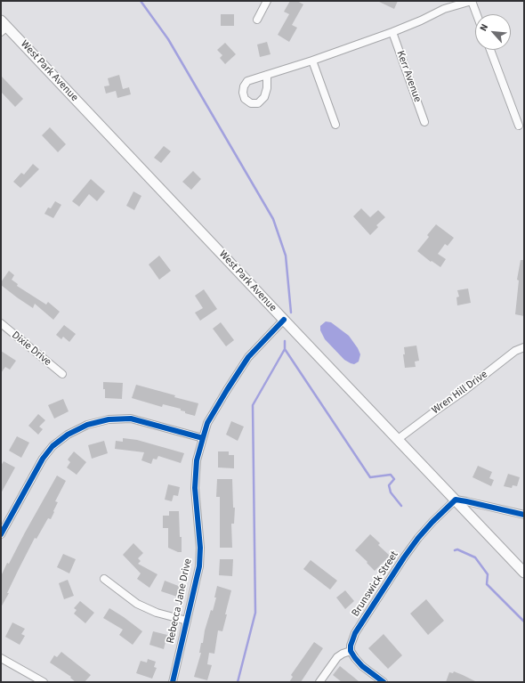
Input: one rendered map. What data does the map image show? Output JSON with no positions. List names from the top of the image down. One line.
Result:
{"streets":{"main road":["West Park Avenue"],"street":["Kerr Avenue","Dixie Drive","Wren Hill Drive","Brunswick Street","Rebecca Jane Drive"]},"crossings":[["West Park Avenue","Wren Hill Drive"],["West Park Avenue","Brunswick Street"],["West Park Avenue","Rebecca Jane Drive"]],"north":"top left"}
